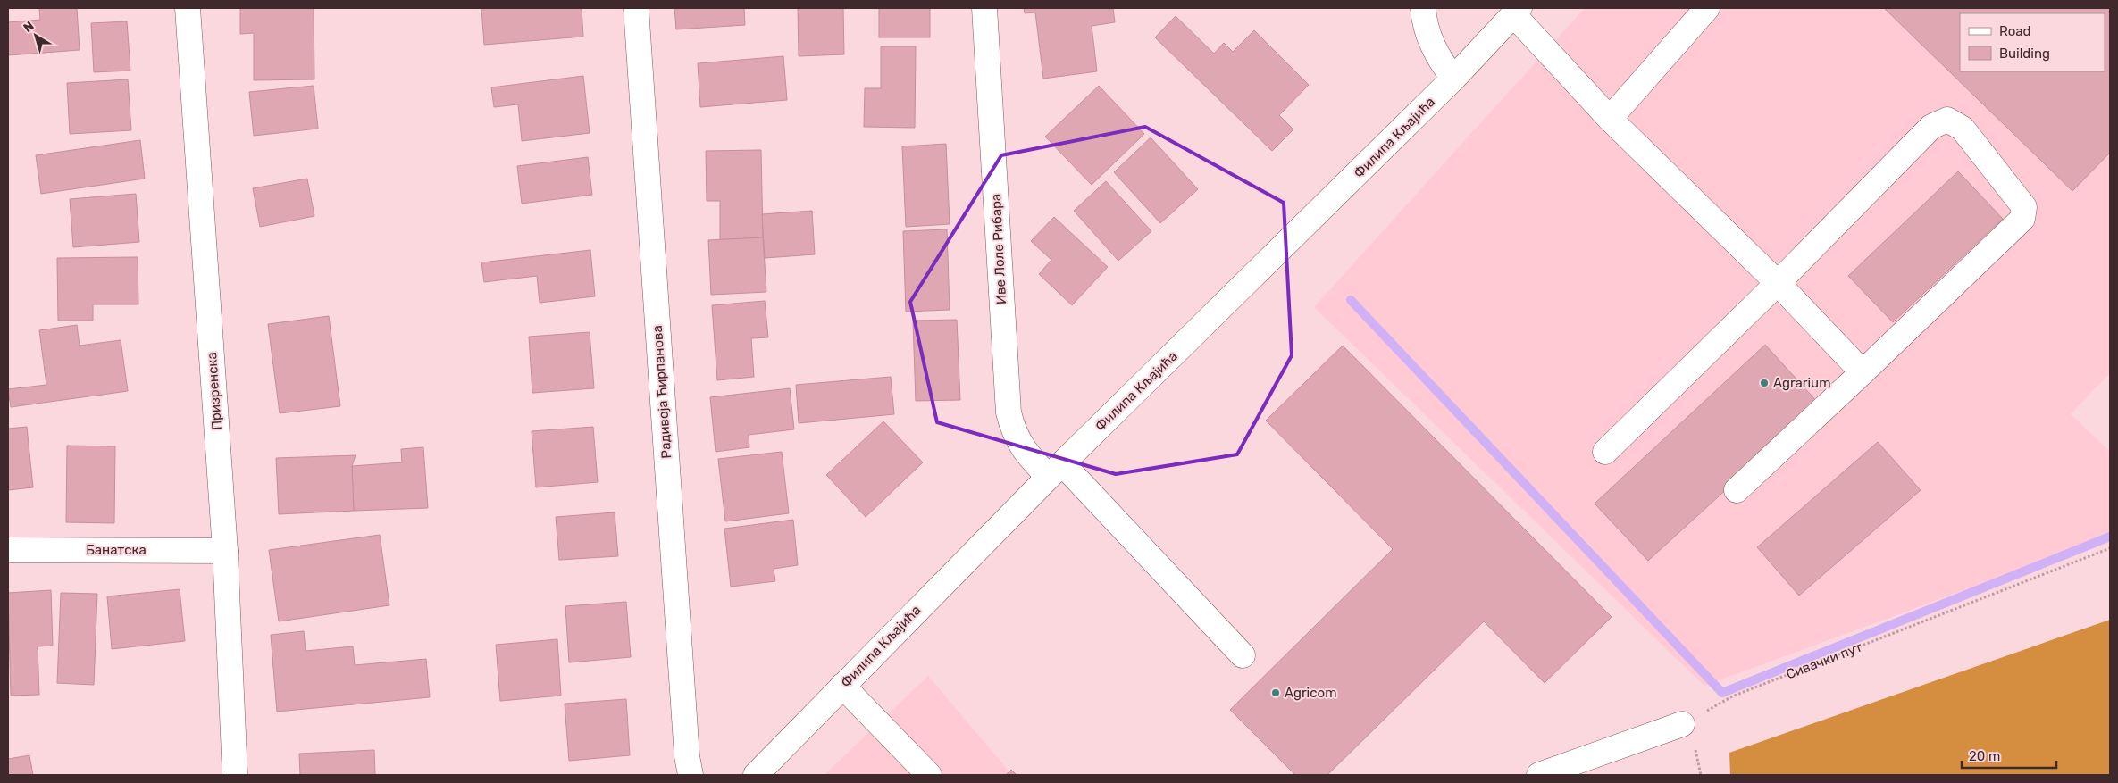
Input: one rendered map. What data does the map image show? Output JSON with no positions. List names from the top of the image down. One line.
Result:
{"streets":{"street":["Филипа Кљајића","Иве Лоле Рибара","Призренска","Радивоја Ћирпанова","Банатска"],"path":["Сивачки пут"]},"crossings":[["Филипа Кљајића","Иве Лоле Рибара"],["Призренска","Банатска"]],"places":["Agrarium","Agricom"],"legend":["Road","Building"],"scale_bar":"20 m","north":"top left"}
